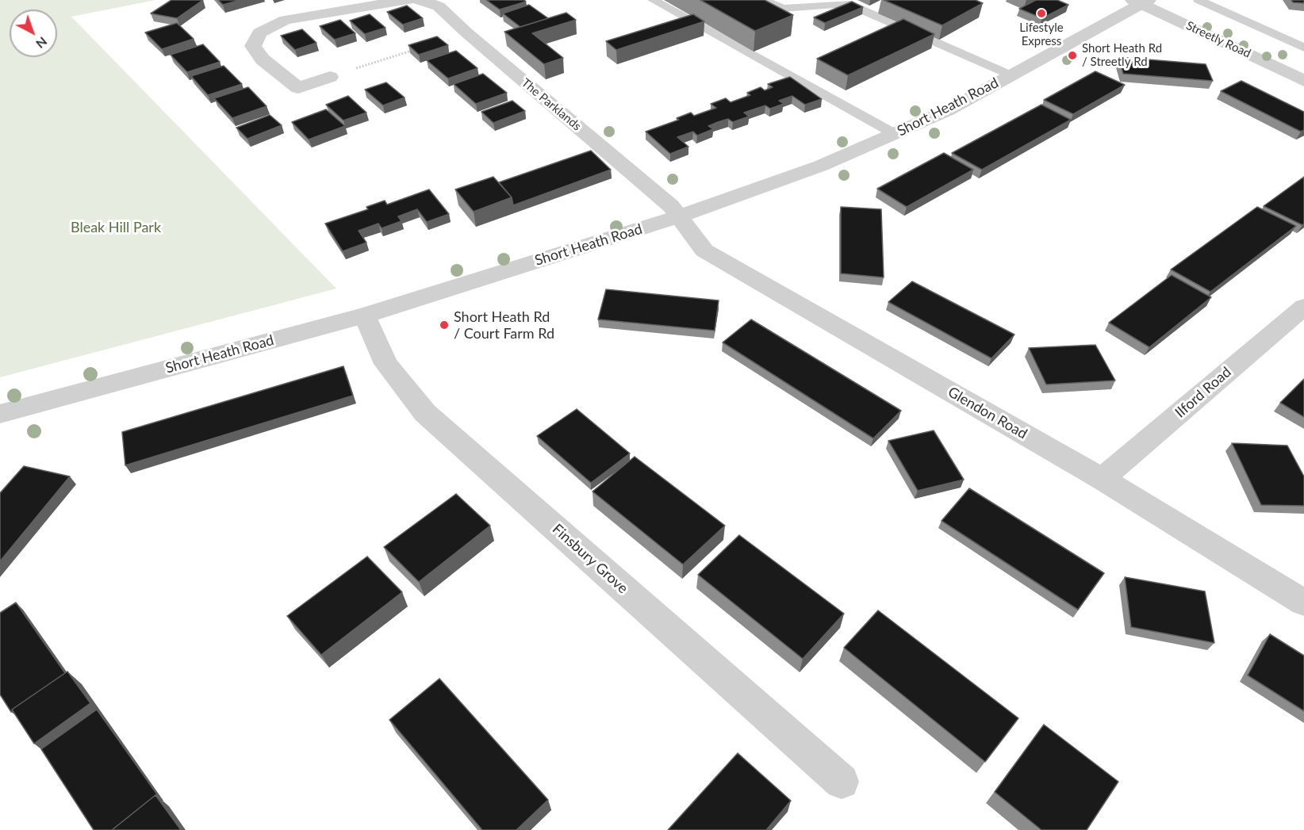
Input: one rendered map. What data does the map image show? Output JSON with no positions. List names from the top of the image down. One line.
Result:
{"streets":{"street":["Streetly Road","The Parklands","Short Heath Road","Ilford Road","Glendon Road","Finsbury Grove"]},"crossings":[["Streetly Road","Short Heath Road"],["The Parklands","Short Heath Road"],["The Parklands","Glendon Road"],["Short Heath Road","Glendon Road"],["Short Heath Road","Finsbury Grove"],["Ilford Road","Glendon Road"]],"parks":["Bleak Hill Park"],"places":["Lifestyle Express","Short Heath Rd / Streetly Rd","Short Heath Rd / Court Farm Rd"],"north":"bottom right"}
